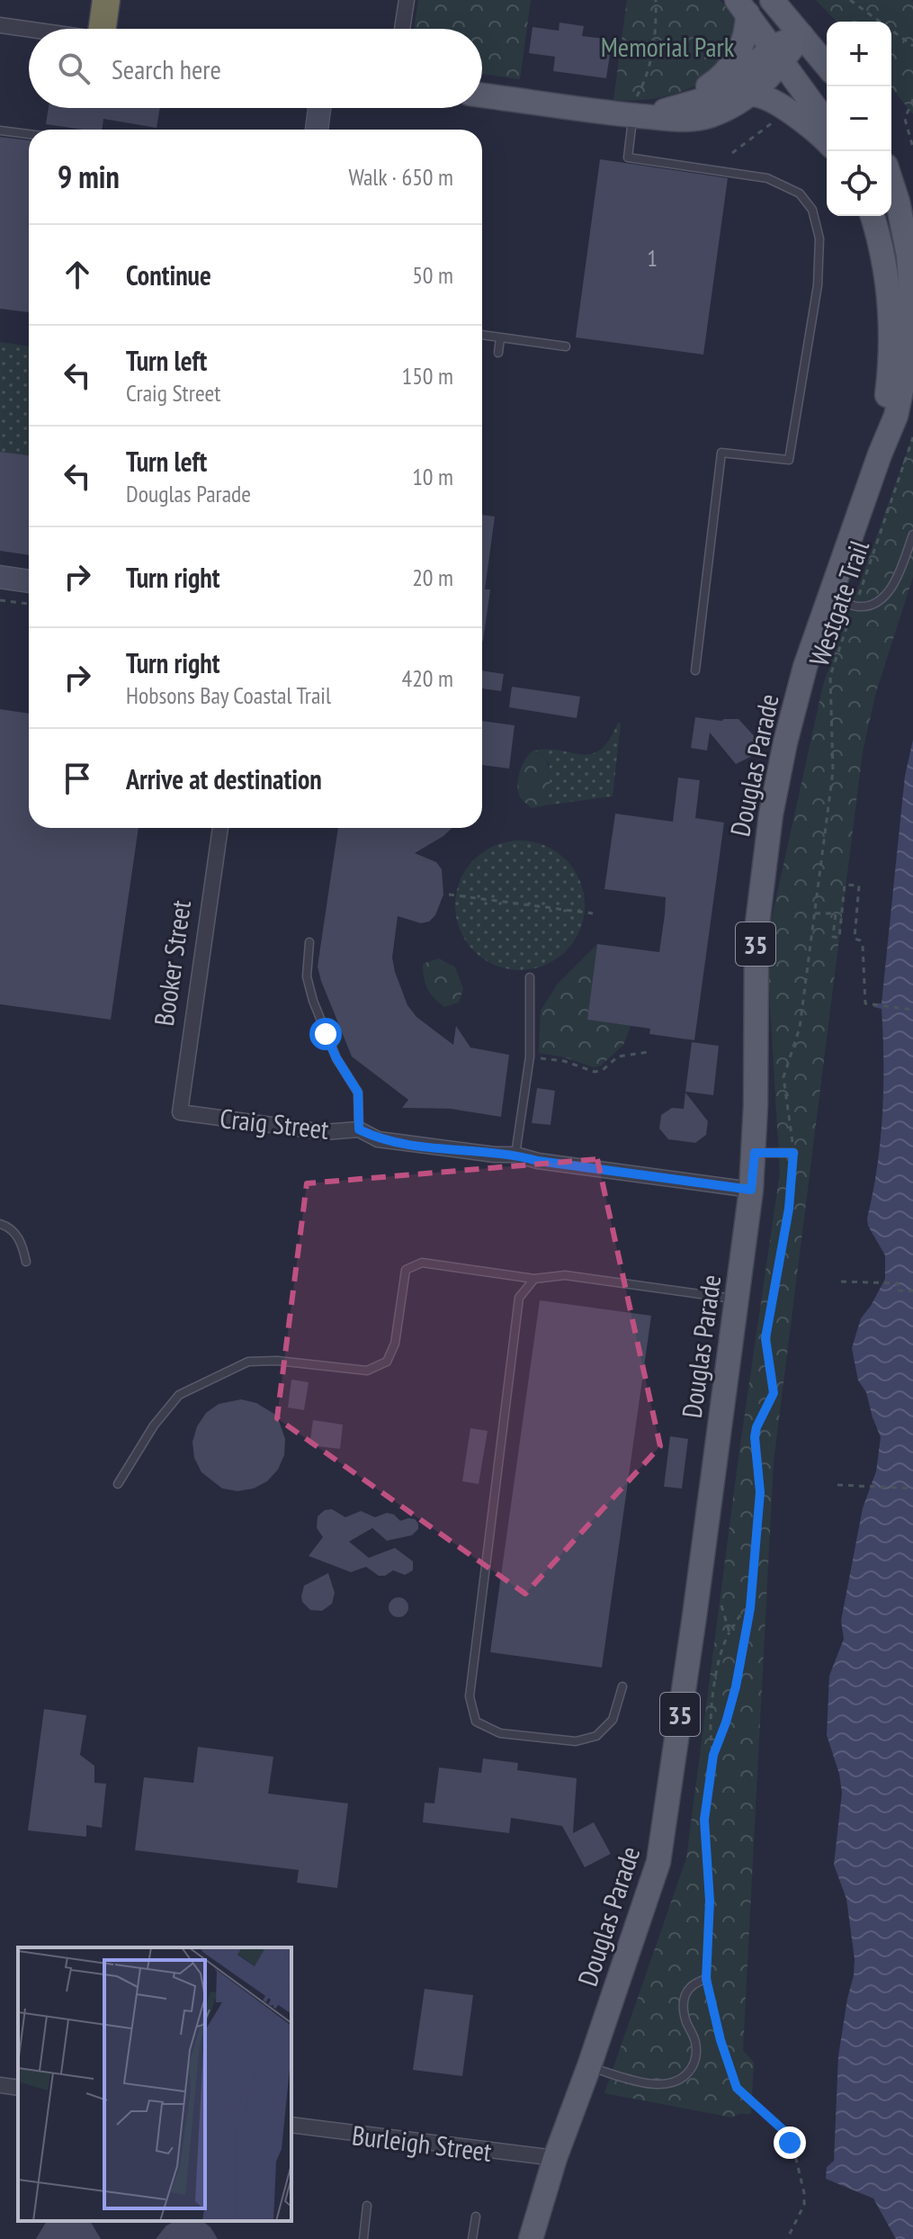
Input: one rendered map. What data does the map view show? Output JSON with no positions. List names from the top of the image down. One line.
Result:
{"streets":{"main road":["Douglas Parade","35"],"street":["Booker Street","Craig Street","Burleigh Street"],"path":["Westgate Trail"]},"crossings":[["Douglas Parade","Craig Street"],["Douglas Parade","Burleigh Street"],["Booker Street","Craig Street"]],"parks":["Memorial Park"],"house_numbers":["1"],"page":{"map_buttons":["+","−"],"search":"Search here","heading":["9 min","Walk · 650 m"],"list":[["Continue","50 m"],["Turn left","Craig Street","150 m"],["Turn left","Douglas Parade","10 m"],["Turn right","20 m"],["Turn right","Hobsons Bay Coastal Trail","420 m"],"Arrive at destination"]}}
